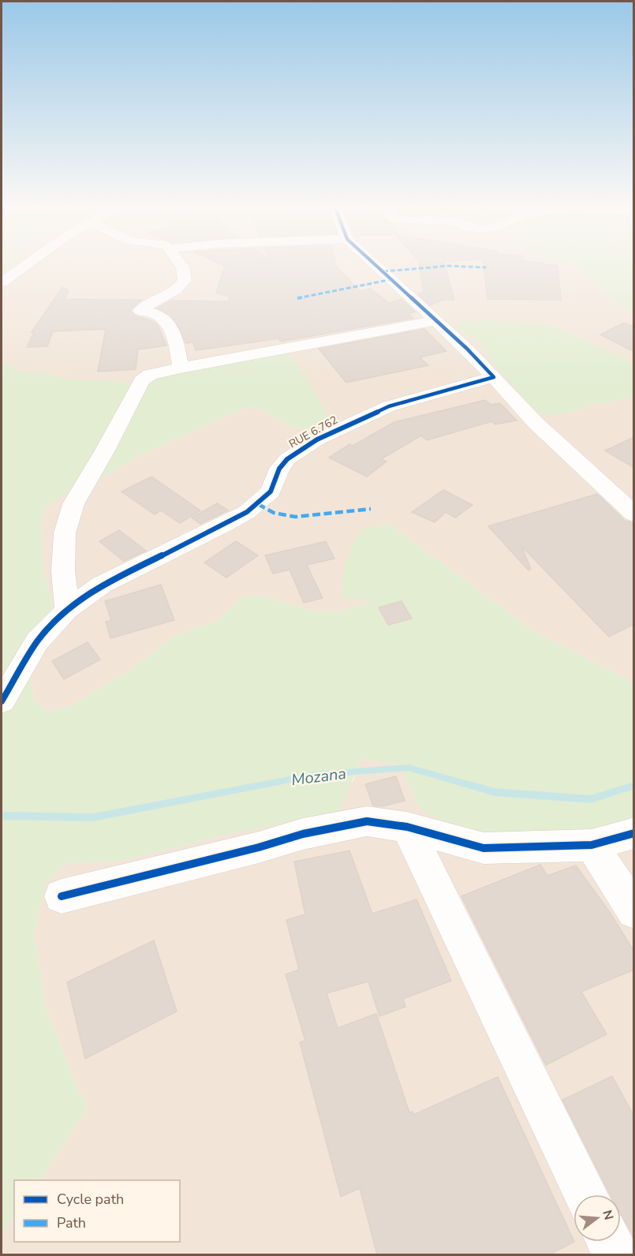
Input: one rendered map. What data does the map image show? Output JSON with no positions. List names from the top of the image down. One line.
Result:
{"streets":{"street":["RUE 6.762"]},"water":["Mozana"],"legend":["Cycle path","Path"],"north":"right"}
